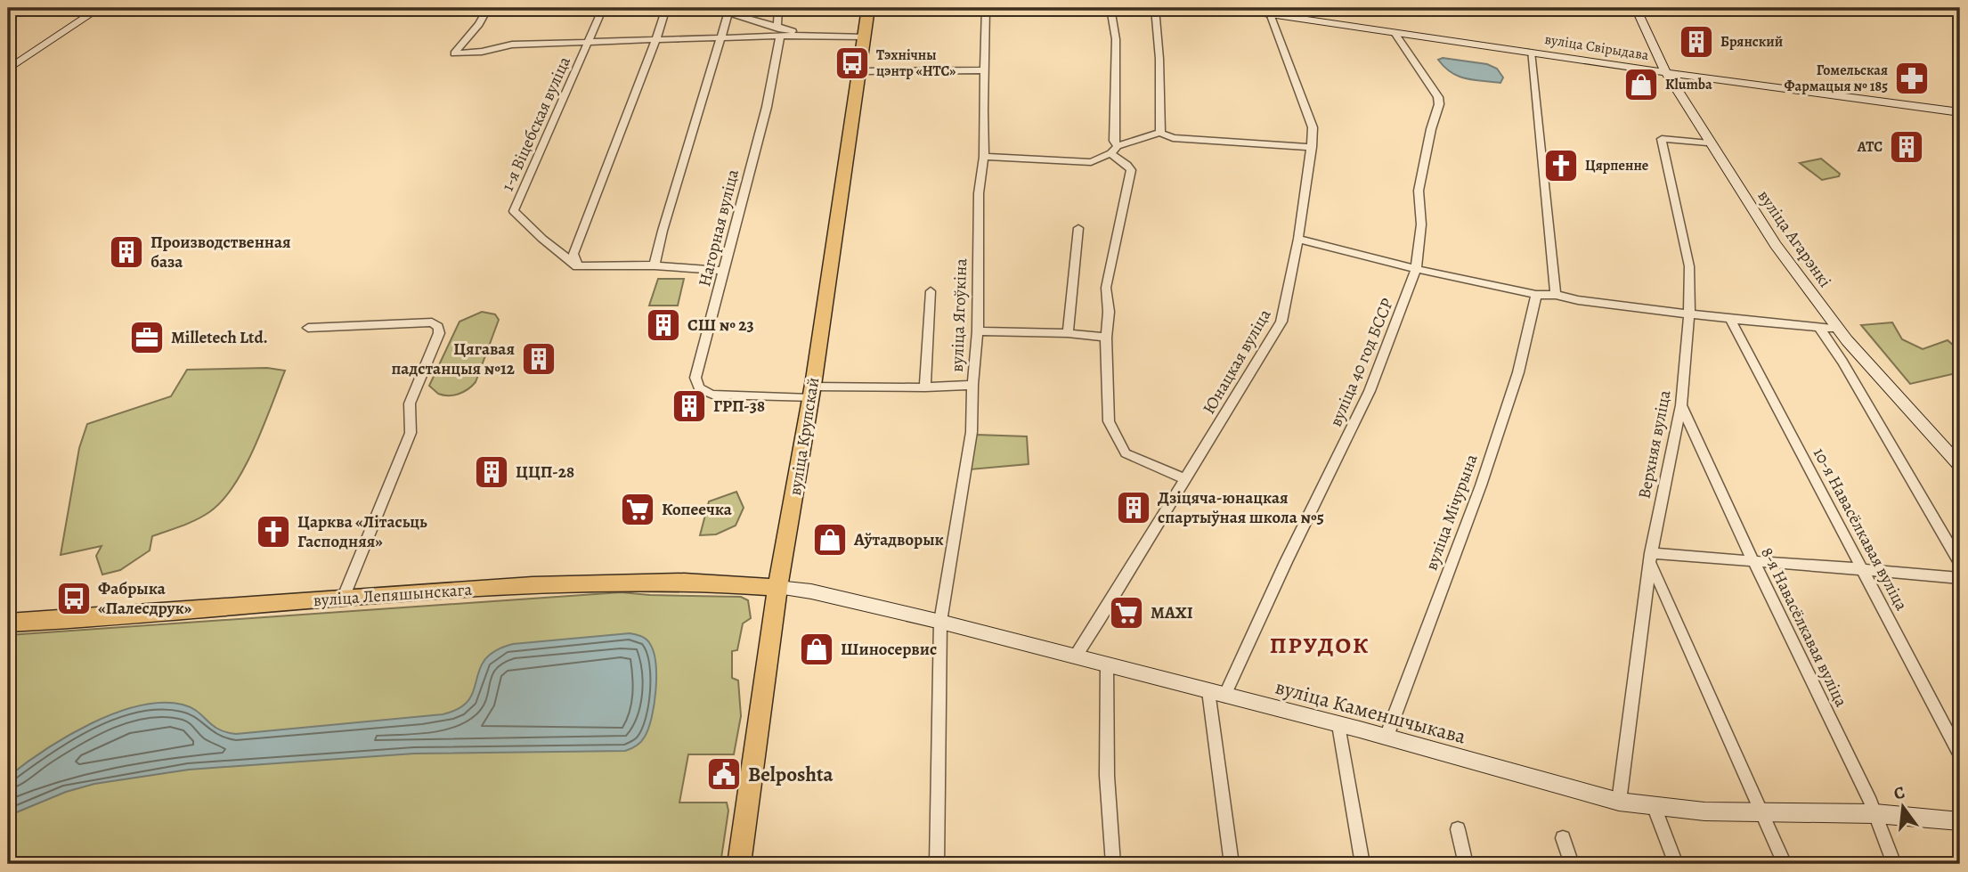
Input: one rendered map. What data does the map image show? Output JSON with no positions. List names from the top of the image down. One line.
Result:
{"streets":{"main road":["вуліца Свірыдава","вуліца Агарэнкі","вуліца Крупскай","вуліца Лепяшынскага","вуліца Каменшчыкава"],"street":["1-я Віцебская вуліца","Нагорная вуліца","вуліца Ягоўкіна","Юнацкая вуліца","вуліца 40 год БССР","Верхняя вуліца","вуліца Мічурына","10-я Навасёлкавая вуліца","8-я Навасёлкавая вуліца"]},"crossings":[["вуліца Свірыдава","вуліца Агарэнкі"],["вуліца Свірыдава","Юнацкая вуліца"],["вуліца Свірыдава","вуліца 40 год БССР"],["Нагорная вуліца","вуліца Крупскай"],["вуліца Агарэнкі","Верхняя вуліца"],["вуліца Ягоўкіна","вуліца Каменшчыкава"],["Юнацкая вуліца","вуліца Каменшчыкава"],["вуліца 40 год БССР","вуліца Каменшчыкава"],["вуліца Крупскай","вуліца Лепяшынскага"],["вуліца Крупскай","вуліца Каменшчыкава"],["Верхняя вуліца","8-я Навасёлкавая вуліца"],["Верхняя вуліца","вуліца Каменшчыкава"],["вуліца Мічурына","вуліца Каменшчыкава"],["вуліца Лепяшынскага","вуліца Каменшчыкава"],["8-я Навасёлкавая вуліца","вуліца Каменшчыкава"]],"districts":["ПРУДОК"],"places":{"building":["Брянский","АТС","Производственная база","СШ № 23","Цягавая падстанцыя №12","ГРП-38","ЦЦП-28","Дзіцяча-юнацкая спартыўная школа №5"],"bus stop":["Тэхнічны цэнтр «НТС»","Фабрыка «Палесдрук»"],"pharmacy":["Гомельская Фармацыя № 185"],"shop":["Klumba","Аўтадворык","Шиносервис"],"church":["Цярпенне","Царква «Літасьць Гасподняя»"],"office":["Milletech Ltd."],"supermarket":["Копеечка","MAXI"],"public building":["Belposhta"]},"north":"top"}
